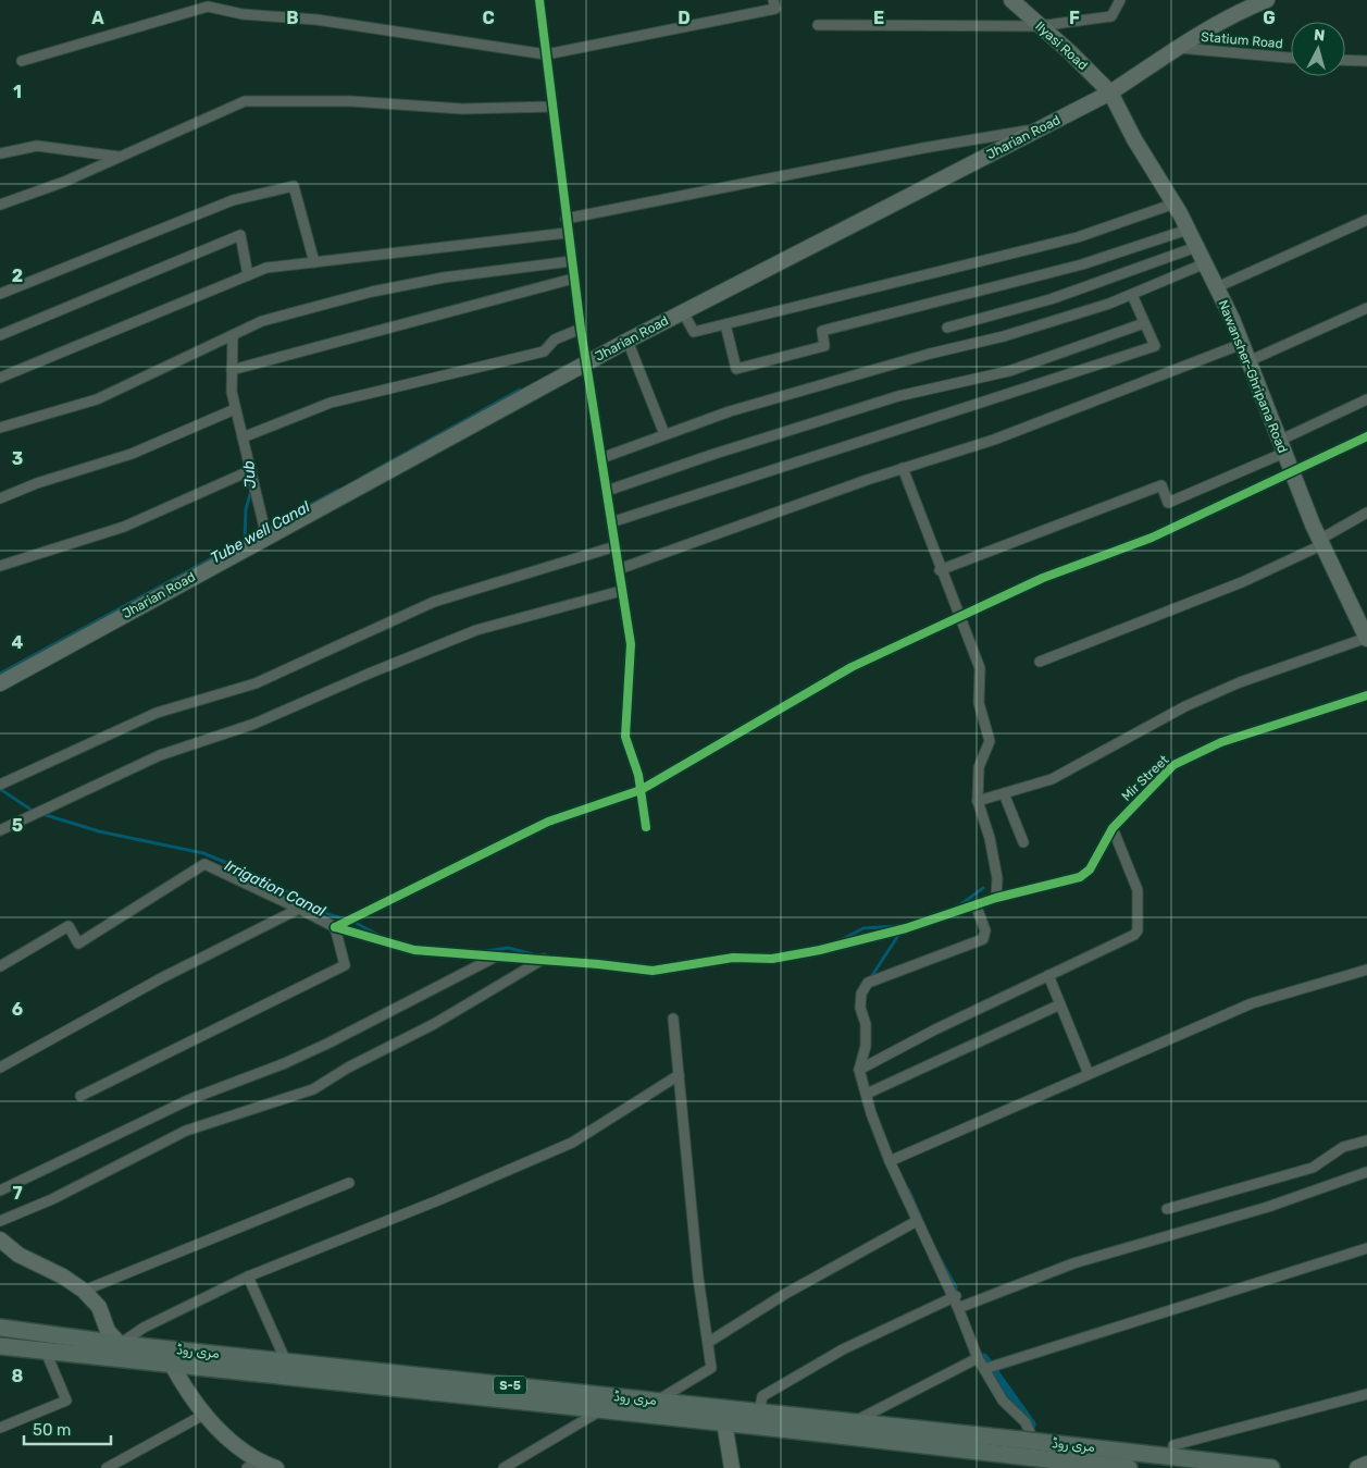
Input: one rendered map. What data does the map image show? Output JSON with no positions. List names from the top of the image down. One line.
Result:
{"streets":{"main road":["Ilyasi Road","Jharian Road","Nawansher-Ghripana Road","مری روڈ","S-5"],"street":["Statium Road","Mir Street"]},"crossings":[["Statium Road","Jharian Road"],["Ilyasi Road","Jharian Road"],["Ilyasi Road","Nawansher-Ghripana Road"],["Jharian Road","Nawansher-Ghripana Road"]],"water":["Jub","Tube well Canal","Irrigation Canal"],"scale_bar":"50 m","north":"top","grid":{"columns":["A","B","C","D","E","F","G"],"rows":["1","2","3","4","5","6","7","8"]}}
